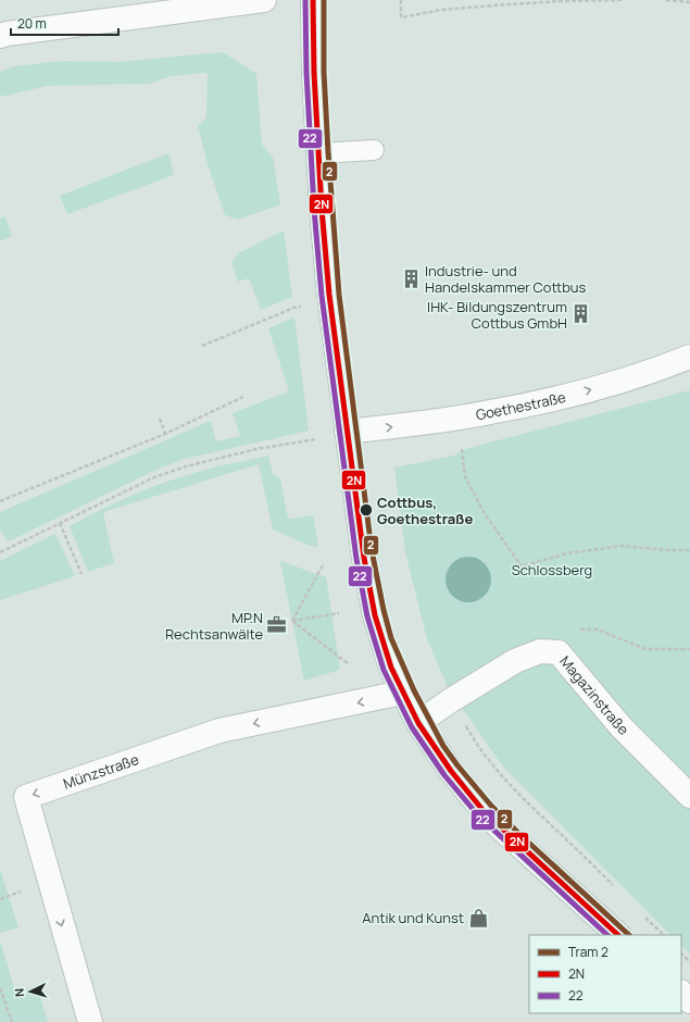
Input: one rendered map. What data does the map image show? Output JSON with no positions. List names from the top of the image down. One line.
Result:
{"streets":{"street":["Goethestraße","Magazinstraße","Münzstraße"]},"one_way":["Goethestraße"],"parks":["Schlossberg"],"places":{"building":["Industrie- und Handelskammer Cottbus","IHK- Bildungszentrum Cottbus GmbH"],"other":["Cottbus, Goethestraße"],"office":["MP.N Rechtsanwälte"],"shop":["Antik und Kunst"]},"lines":["tram line 2","transit line 2N","transit line 22"],"legend":["Tram 2","2N","22"],"scale_bar":"20 m","north":"left"}
